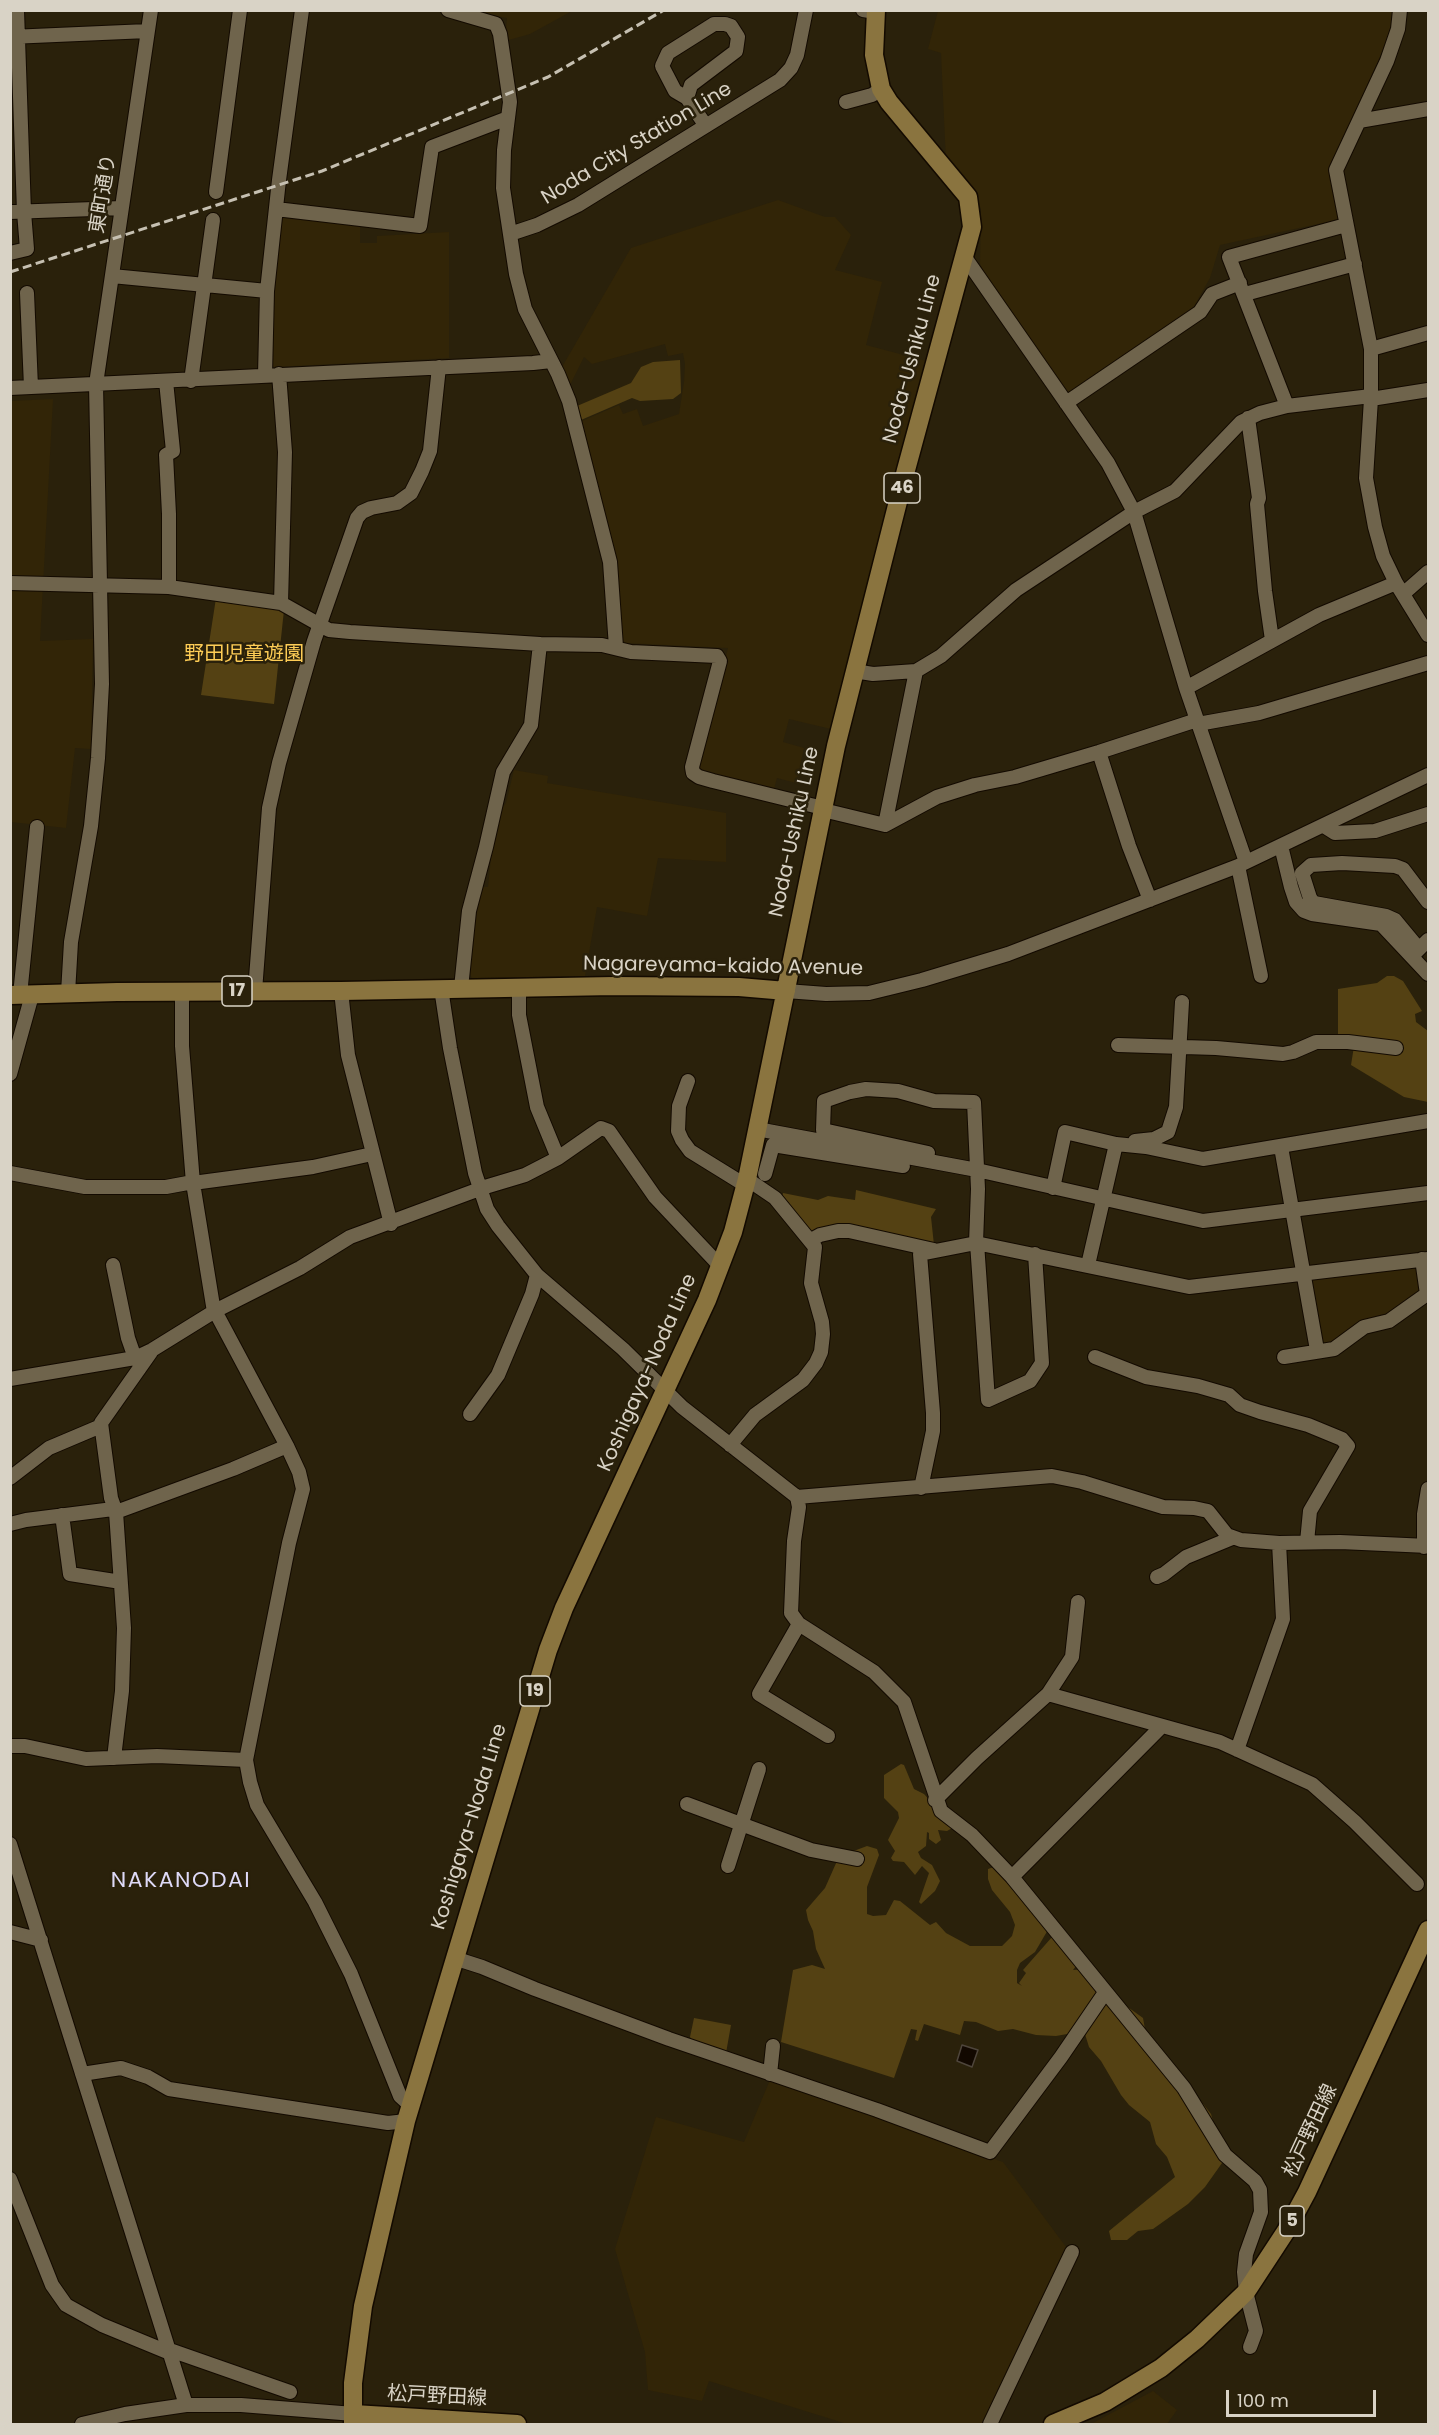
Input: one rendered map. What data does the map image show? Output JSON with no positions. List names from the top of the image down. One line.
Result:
{"streets":{"main road":["Noda-Ushiku Line","46","Nagareyama-kaido Avenue","17","Koshigaya-Noda Line","19","松戸野田線","5"],"street":["Noda City Station Line","東町通り"]},"crossings":[["東町通り","Nagareyama-kaido Avenue"],["Noda-Ushiku Line","Nagareyama-kaido Avenue"],["Noda-Ushiku Line","Koshigaya-Noda Line"],["Nagareyama-kaido Avenue","Koshigaya-Noda Line"],["Koshigaya-Noda Line","松戸野田線"]],"districts":["NAKANODAI"],"parks":["野田児童遊園"],"scale_bar":"100 m"}
